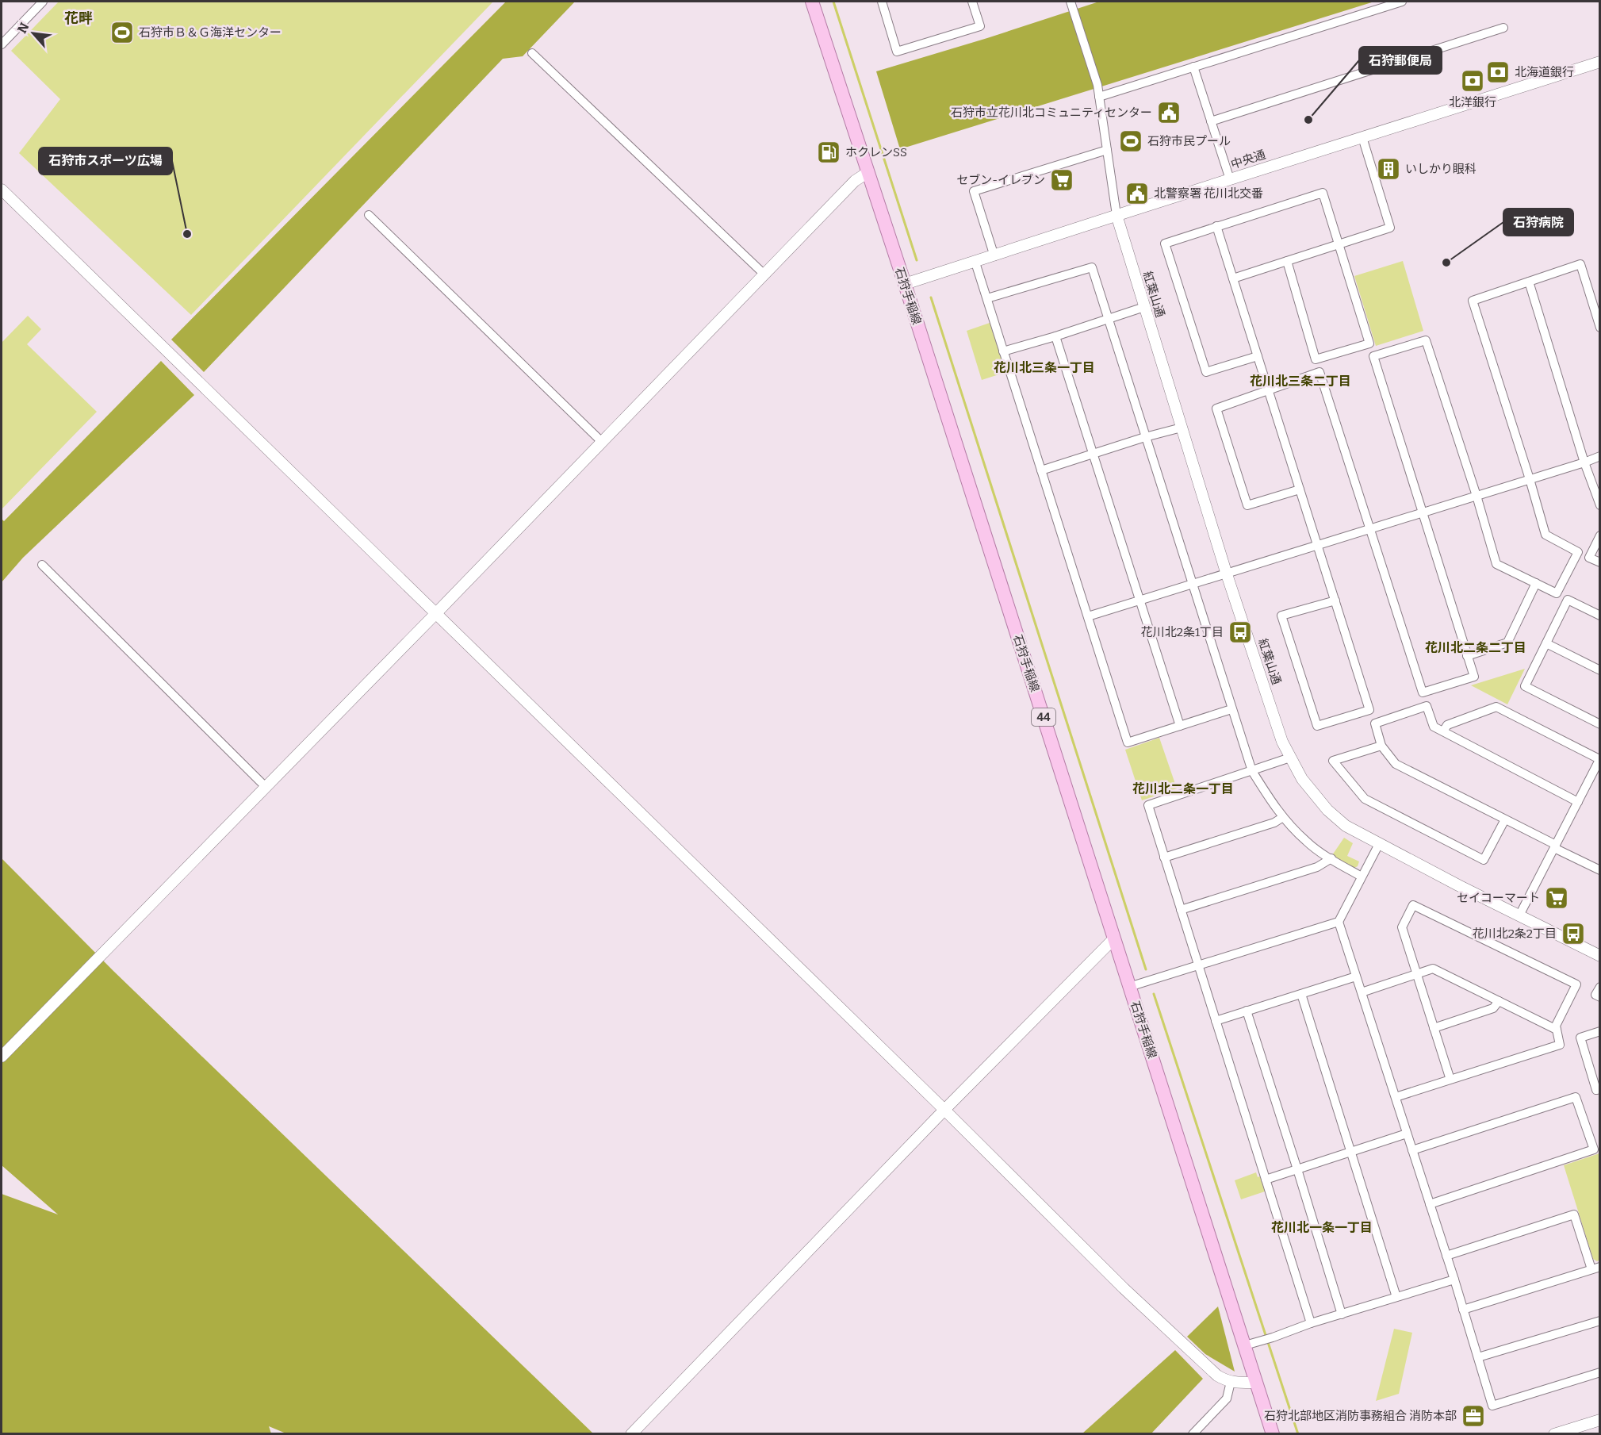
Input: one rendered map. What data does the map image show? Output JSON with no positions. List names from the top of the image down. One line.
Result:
{"streets":{"main road":["石狩手稲線","44"],"street":["中央通","紅葉山通"]},"crossings":[["中央通","紅葉山通"],["中央通","石狩手稲線"]],"districts":["花畔","花川北三条一丁目","花川北三条二丁目","花川北二条二丁目","花川北二条一丁目","花川北一条一丁目"],"places":{"sports":["石狩市Ｂ＆Ｇ海洋センター","石狩市民プール"],"bank":["北海道銀行","北洋銀行"],"public building":["石狩市立花川北コミュニティセンター","北警察署 花川北交番"],"other":["石狩郵便局","石狩市スポーツ広場","石狩病院"],"fuel station":["ホクレンSS"],"building":["いしかり眼科"],"supermarket":["セブン-イレブン","セイコーマート"],"bus stop":["花川北2条1丁目","花川北2条2丁目"],"office":["石狩北部地区消防事務組合 消防本部"]},"north":"top left"}
